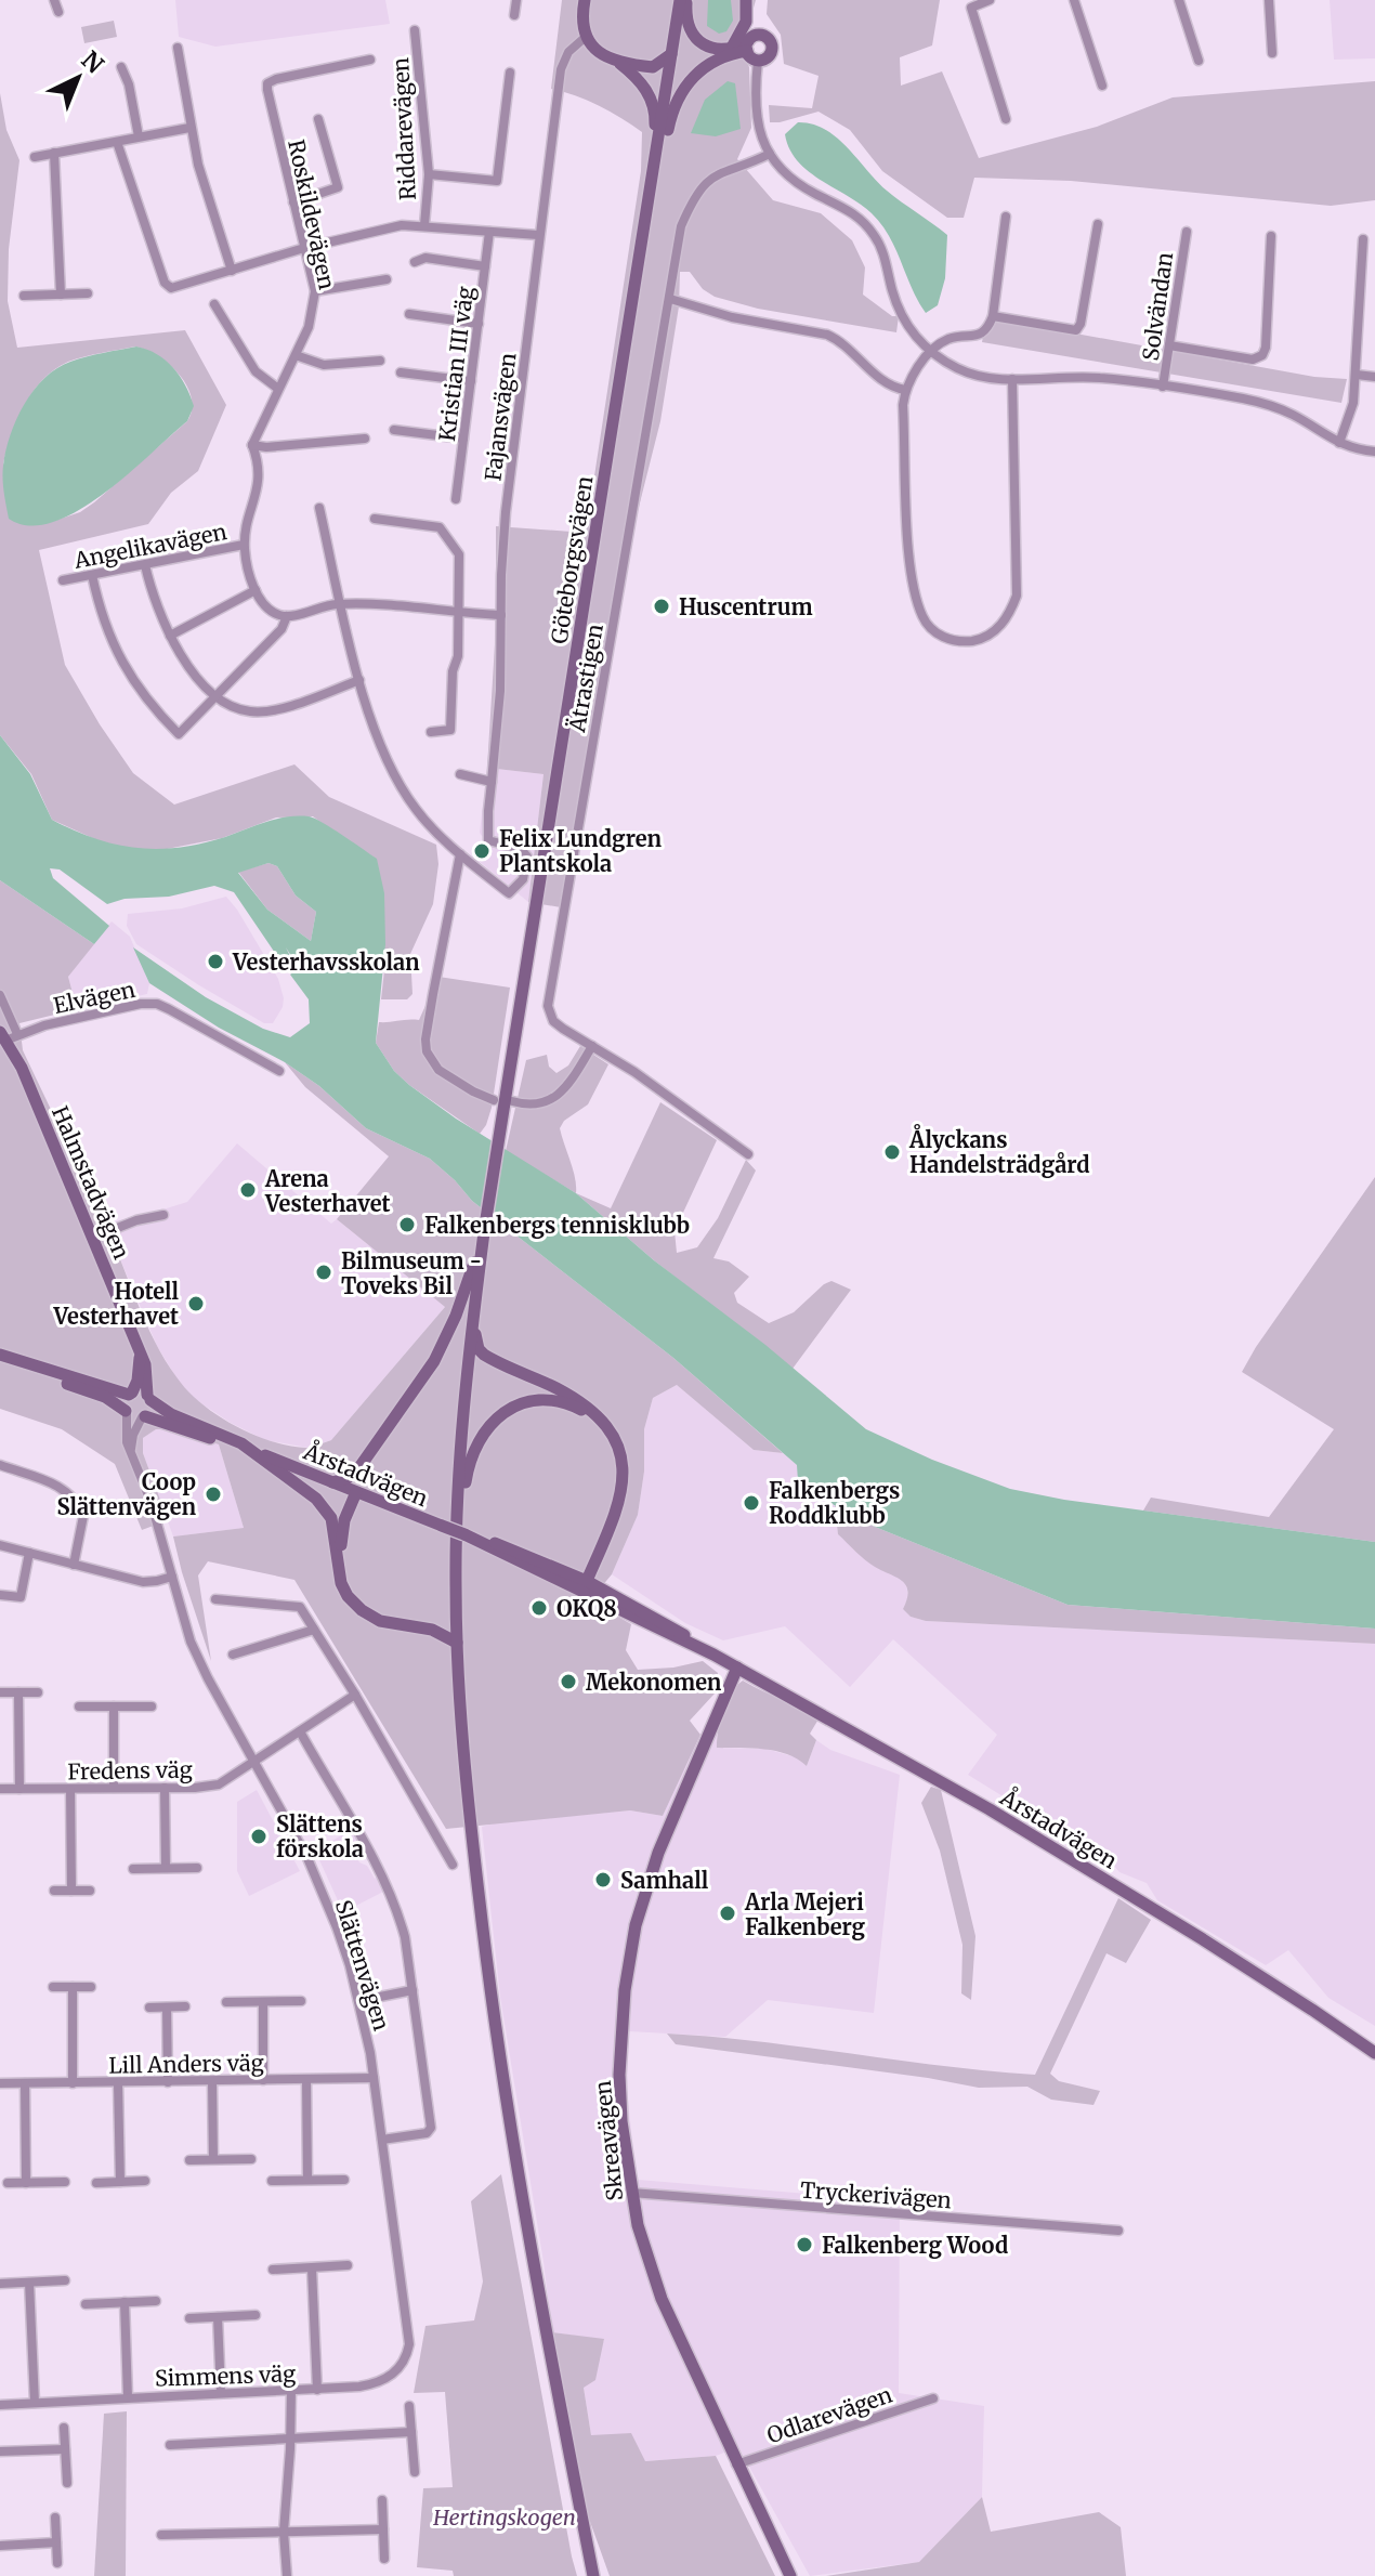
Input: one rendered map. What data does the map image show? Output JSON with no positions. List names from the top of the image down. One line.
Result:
{"streets":{"main road":["Göteborgsvägen","Halmstadvägen","Årstadvägen","Skreavägen"],"street":["Riddarevägen","Roskildevägen","Solvändan","Kristian III väg","Fajansvägen","Angelikavägen","Ätrastigen","Elvägen","Fredens väg","Slättenvägen","Lill Anders väg","Tryckerivägen","Simmens väg","Odlarevägen"]},"crossings":[["Elvägen","Halmstadvägen"],["Halmstadvägen","Årstadvägen"],["Halmstadvägen","Slättenvägen"],["Årstadvägen","Slättenvägen"],["Årstadvägen","Skreavägen"],["Fredens väg","Slättenvägen"],["Slättenvägen","Lill Anders väg"],["Slättenvägen","Simmens väg"],["Skreavägen","Tryckerivägen"],["Skreavägen","Odlarevägen"]],"parks":["Hertingskogen"],"places":["Huscentrum","Felix Lundgren Plantskola","Vesterhavsskolan","Ålyckans Handelsträdgård","Arena Vesterhavet","Falkenbergs tennisklubb","Bilmuseum - Toveks Bil","Hotell Vesterhavet","Coop Slättenvägen","Falkenbergs Roddklubb","OKQ8","Mekonomen","Slättens förskola","Samhall","Arla Mejeri Falkenberg","Falkenberg Wood"],"north":"top right"}
